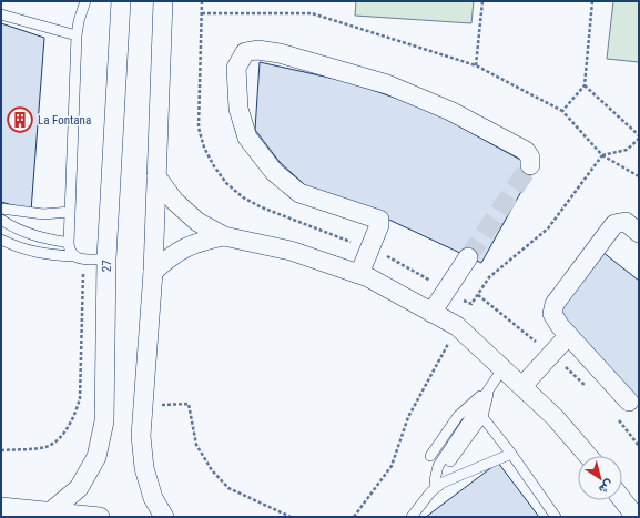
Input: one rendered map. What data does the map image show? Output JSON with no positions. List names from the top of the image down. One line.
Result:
{"streets":{"street":["27"]},"places":{"building":["La Fontana"]},"north":"bottom right"}
